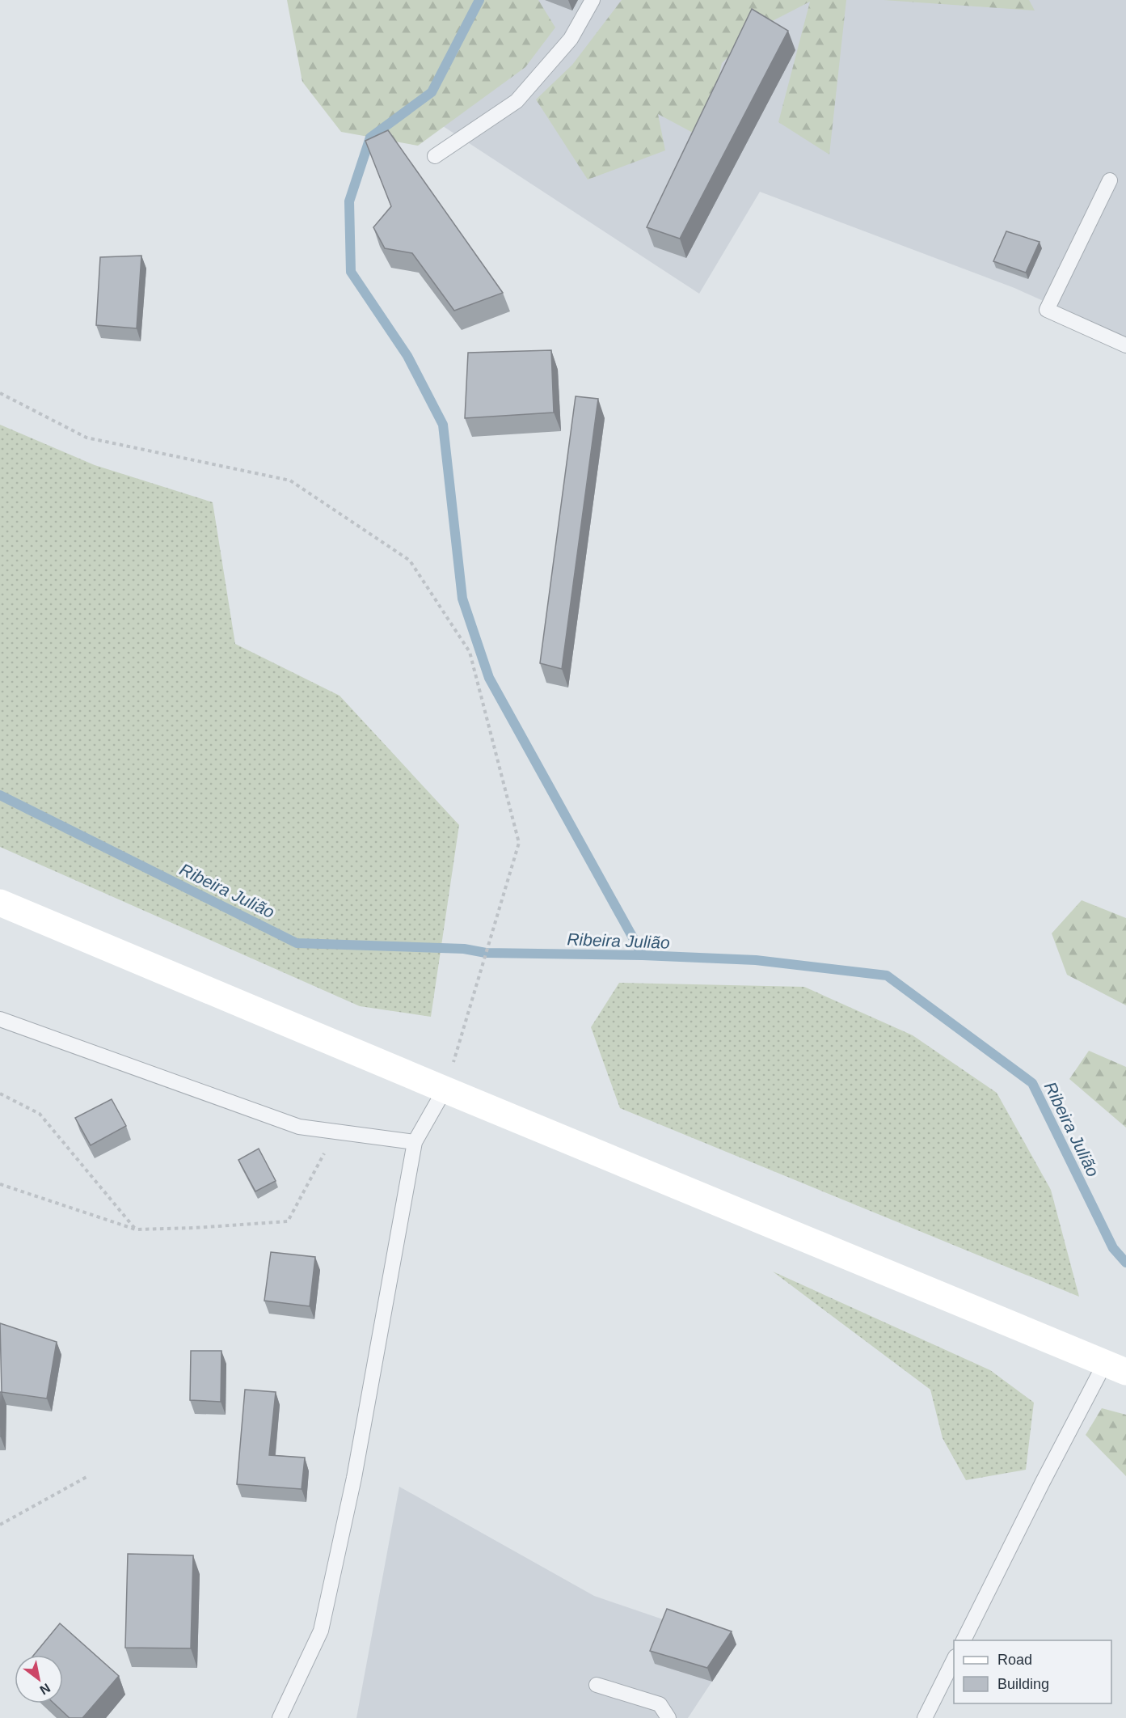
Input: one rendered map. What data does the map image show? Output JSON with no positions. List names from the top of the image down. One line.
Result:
{"water":["Ribeira Julião"],"legend":["Road","Building"],"north":"bottom right"}
